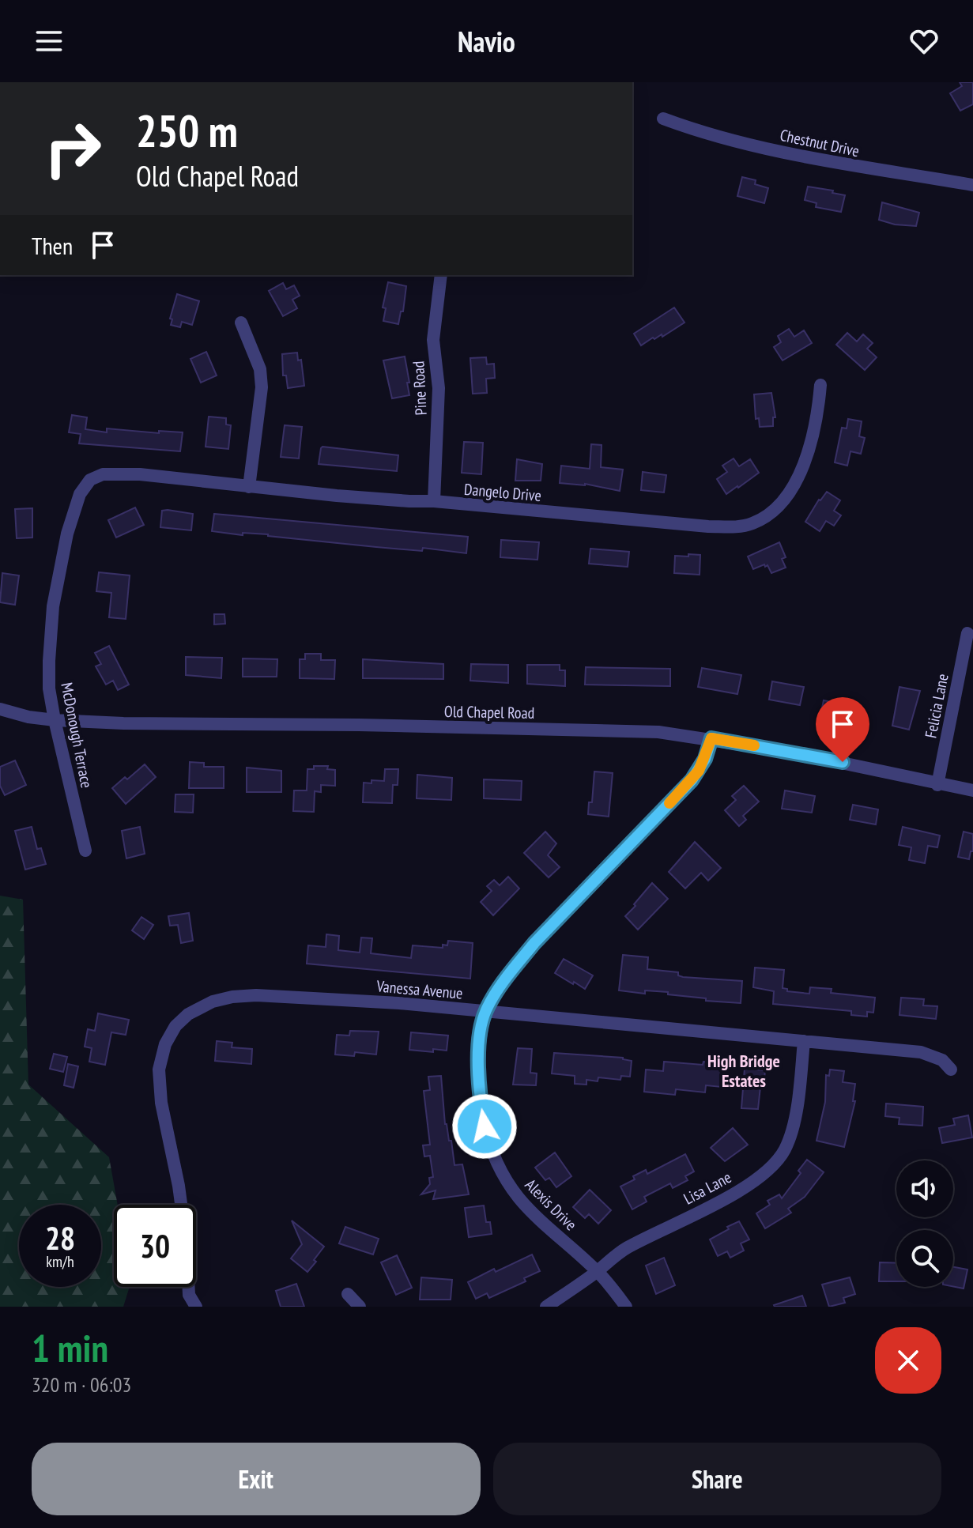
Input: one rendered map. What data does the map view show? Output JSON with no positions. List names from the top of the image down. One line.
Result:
{"streets":{"street":["Chestnut Drive","Pine Road","Dangelo Drive","Felicia Lane","Old Chapel Road","McDonough Terrace","Vanessa Avenue","Lisa Lane","Alexis Drive"]},"crossings":[["Pine Road","Dangelo Drive"],["Dangelo Drive","McDonough Terrace"],["Felicia Lane","Old Chapel Road"],["Old Chapel Road","McDonough Terrace"],["Old Chapel Road","Alexis Drive"],["Vanessa Avenue","Lisa Lane"],["Vanessa Avenue","Alexis Drive"],["Lisa Lane","Alexis Drive"]],"districts":["High Bridge Estates"],"page":{"header":"Navio","turn":["250 m","Old Chapel Road"],"then":"Then","speed":"28 km/h","limit":"30","heading":["1 min","320 m · 06:03"],"buttons":["Exit","Share"]}}
